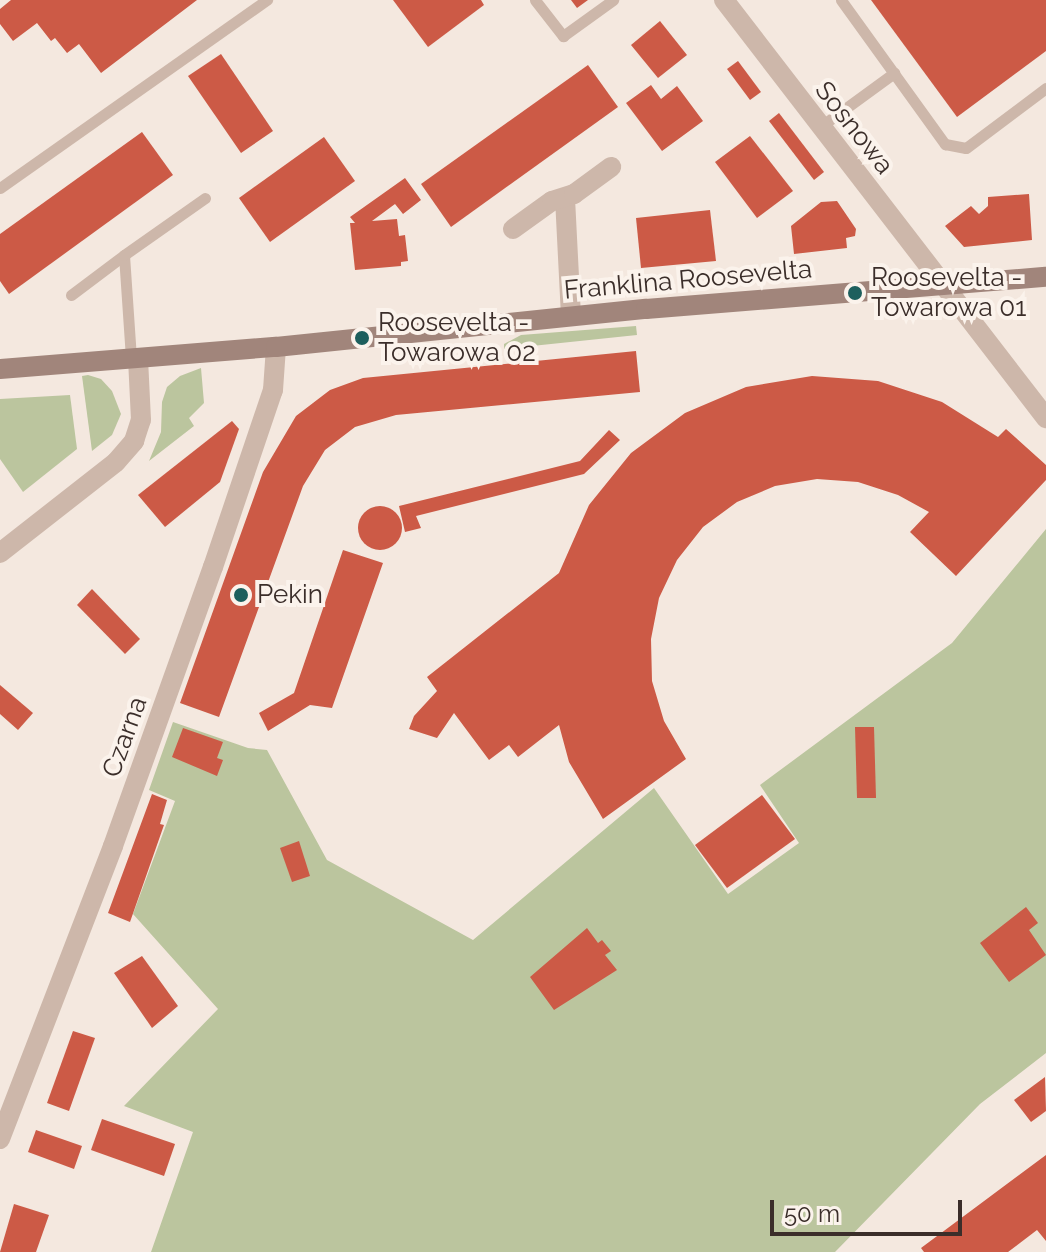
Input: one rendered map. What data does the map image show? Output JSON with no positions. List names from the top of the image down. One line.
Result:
{"streets":{"street":["Sosnowa","Franklina Roosevelta","Czarna"]},"crossings":[["Sosnowa","Franklina Roosevelta"],["Franklina Roosevelta","Czarna"]],"places":["Roosevelta - Towarowa 01","Roosevelta - Towarowa 02","Pekin"],"scale_bar":"50 m"}
